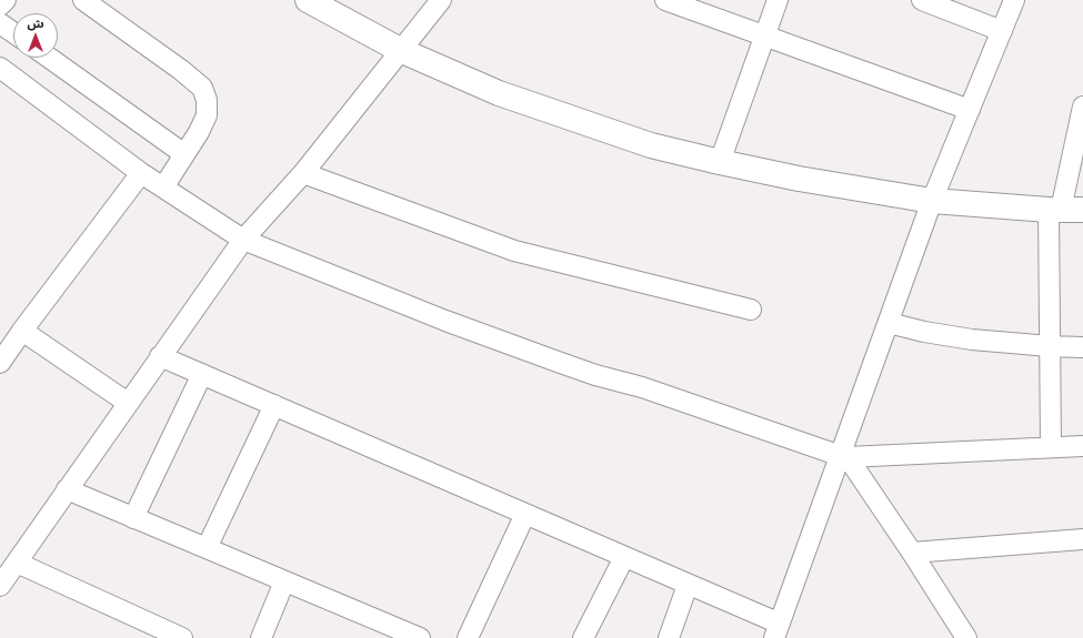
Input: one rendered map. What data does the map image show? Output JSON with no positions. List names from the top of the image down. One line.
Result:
{"north":"top"}
